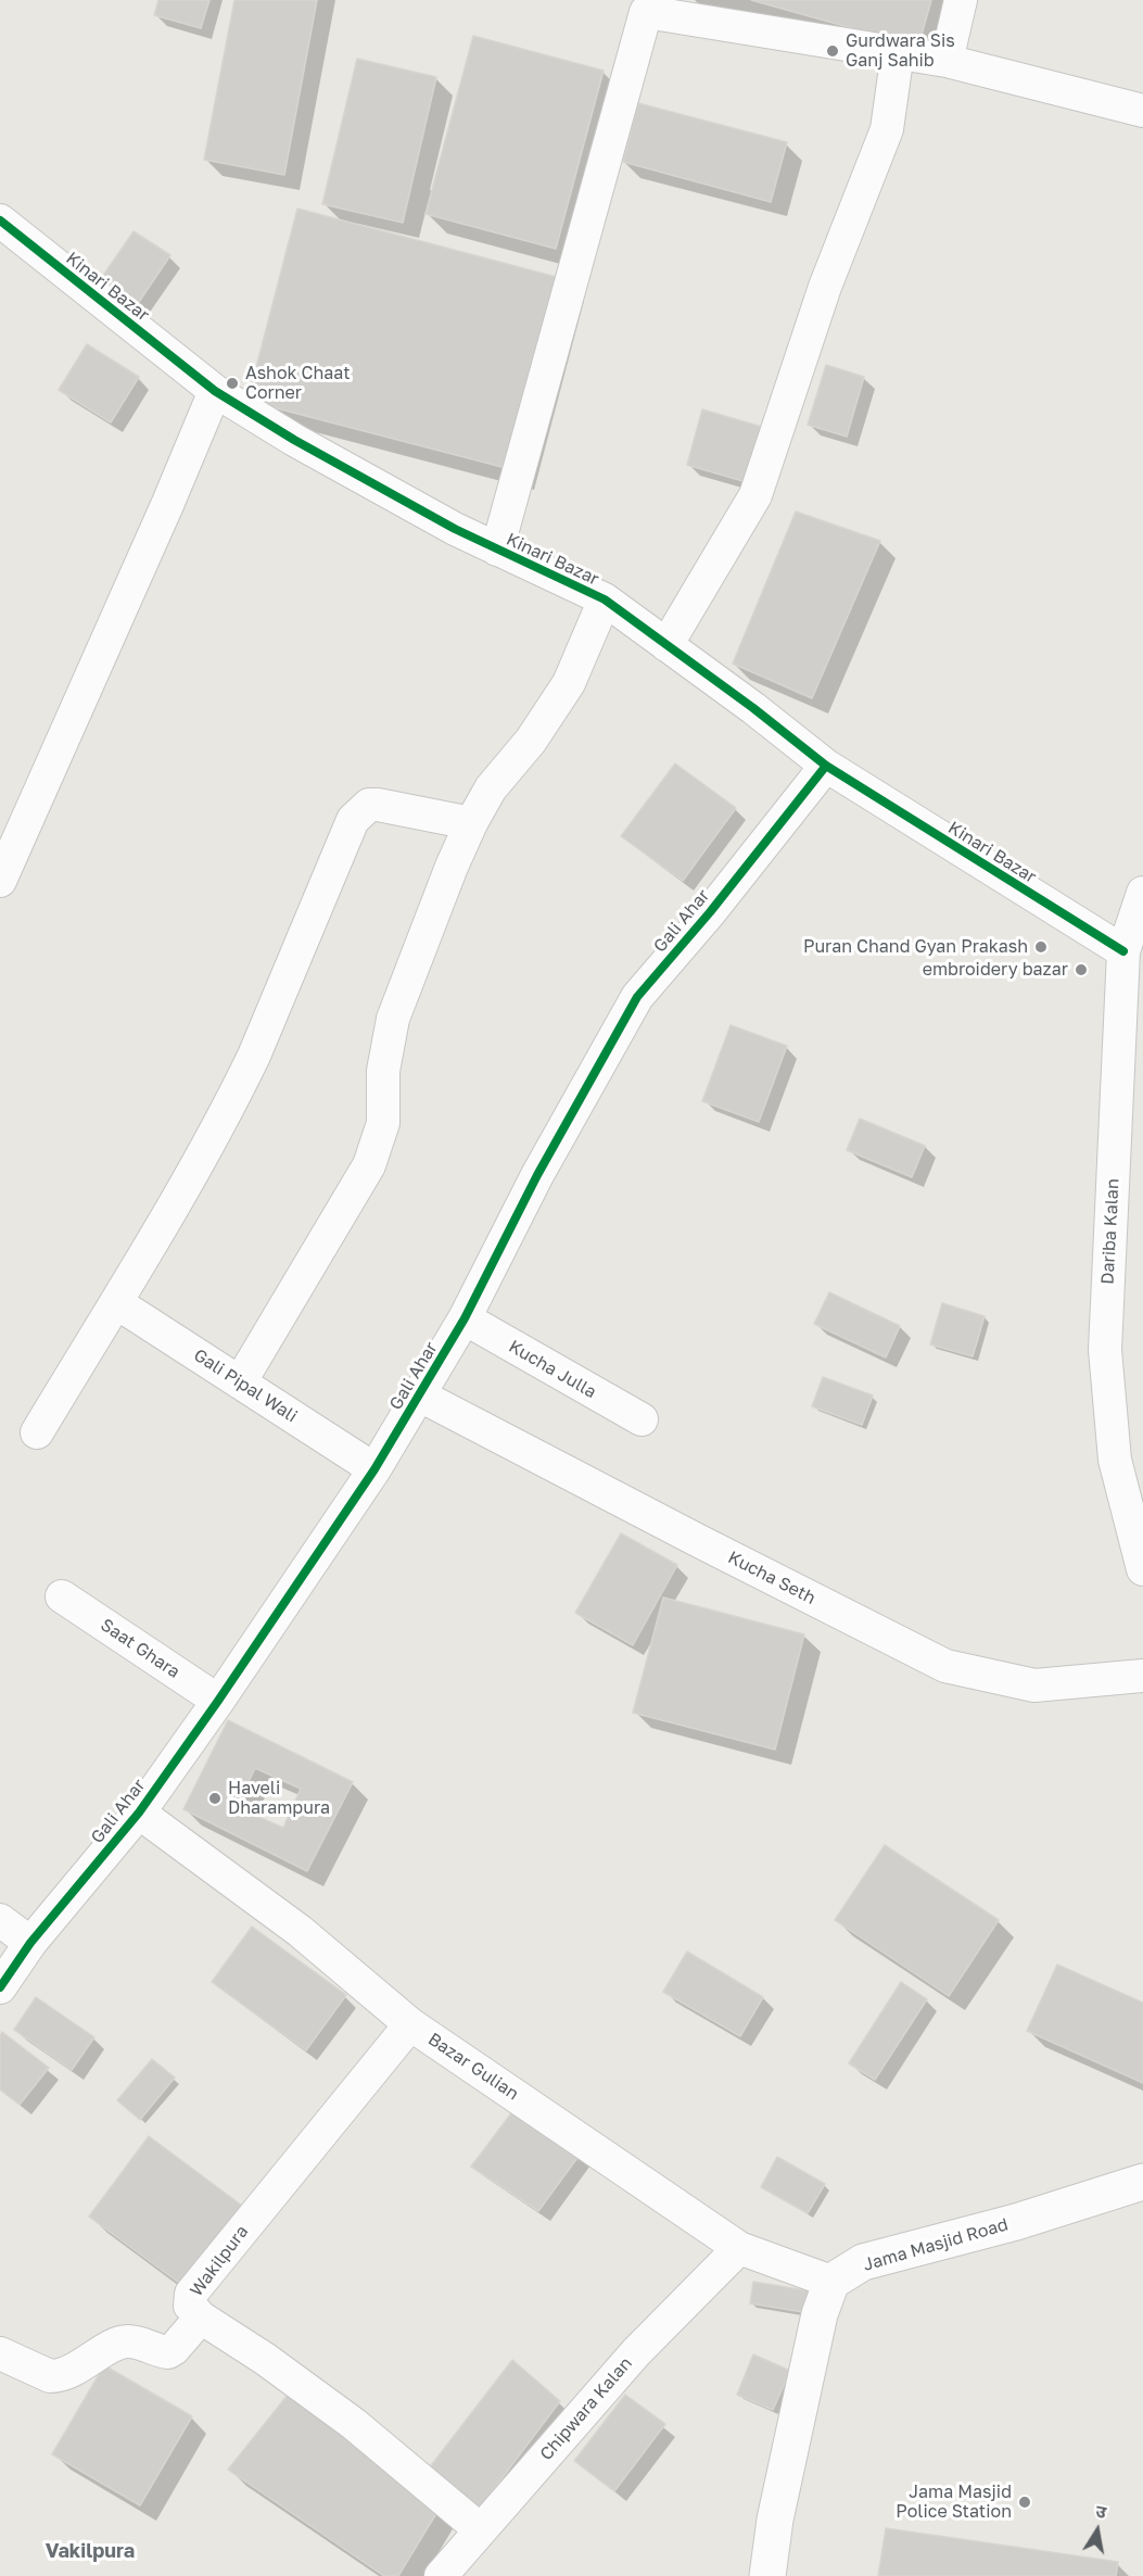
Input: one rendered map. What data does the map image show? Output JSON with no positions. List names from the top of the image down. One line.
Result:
{"streets":{"street":["Kinari Bazar","Gali Ahar","Dariba Kalan","Kucha Julla","Gali Pipal Wali","Kucha Seth","Saat Ghara","Bazar Gulian","Jama Masjid Road","Wakilpura","Chipwara Kalan"]},"crossings":[["Kinari Bazar","Gali Ahar"],["Kinari Bazar","Dariba Kalan"],["Gali Ahar","Kucha Julla"],["Gali Ahar","Gali Pipal Wali"],["Gali Ahar","Kucha Seth"],["Gali Ahar","Saat Ghara"],["Gali Ahar","Bazar Gulian"],["Bazar Gulian","Jama Masjid Road"],["Bazar Gulian","Wakilpura"],["Bazar Gulian","Chipwara Kalan"],["Wakilpura","Chipwara Kalan"]],"districts":["Vakilpura"],"places":["Gurdwara Sis Ganj Sahib","Ashok Chaat Corner","Puran Chand Gyan Prakash","embroidery bazar","Haveli Dharampura","Jama Masjid Police Station"],"north":"top"}
